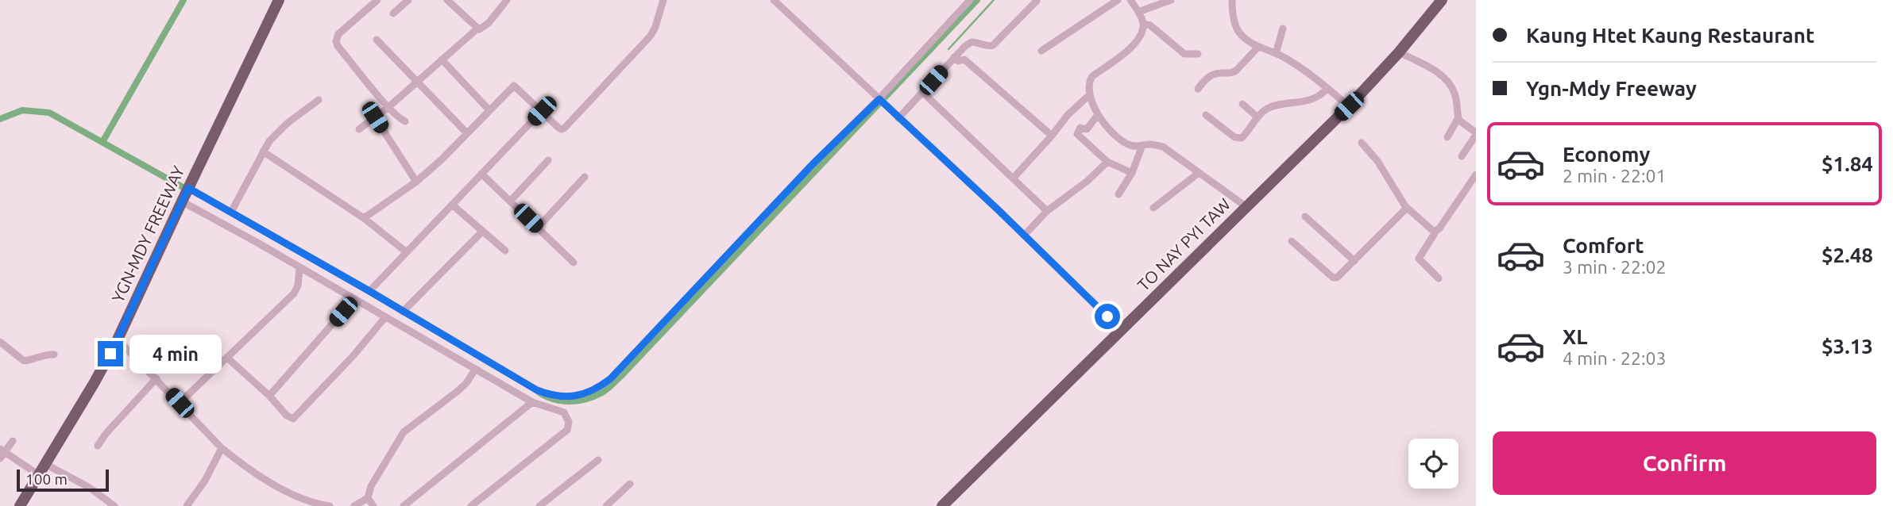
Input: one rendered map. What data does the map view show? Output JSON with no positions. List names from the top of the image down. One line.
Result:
{"streets":{"main road":["YGN-MDY FREEWAY","TO NAY PYI TAW"]},"scale_bar":"100 m","page":{"banner":["Kaung Htet Kaung Restaurant","Ygn-Mdy Freeway"],"list":[{"name":"Economy","note":"2 min · 22:01","value":"$1.84"},{"name":"Comfort","note":"3 min · 22:02","value":"$2.48"},{"name":"XL","note":"4 min · 22:03","value":"$3.13"}],"bubble":"4 min","buttons":"Confirm","scale":"100 m"}}
